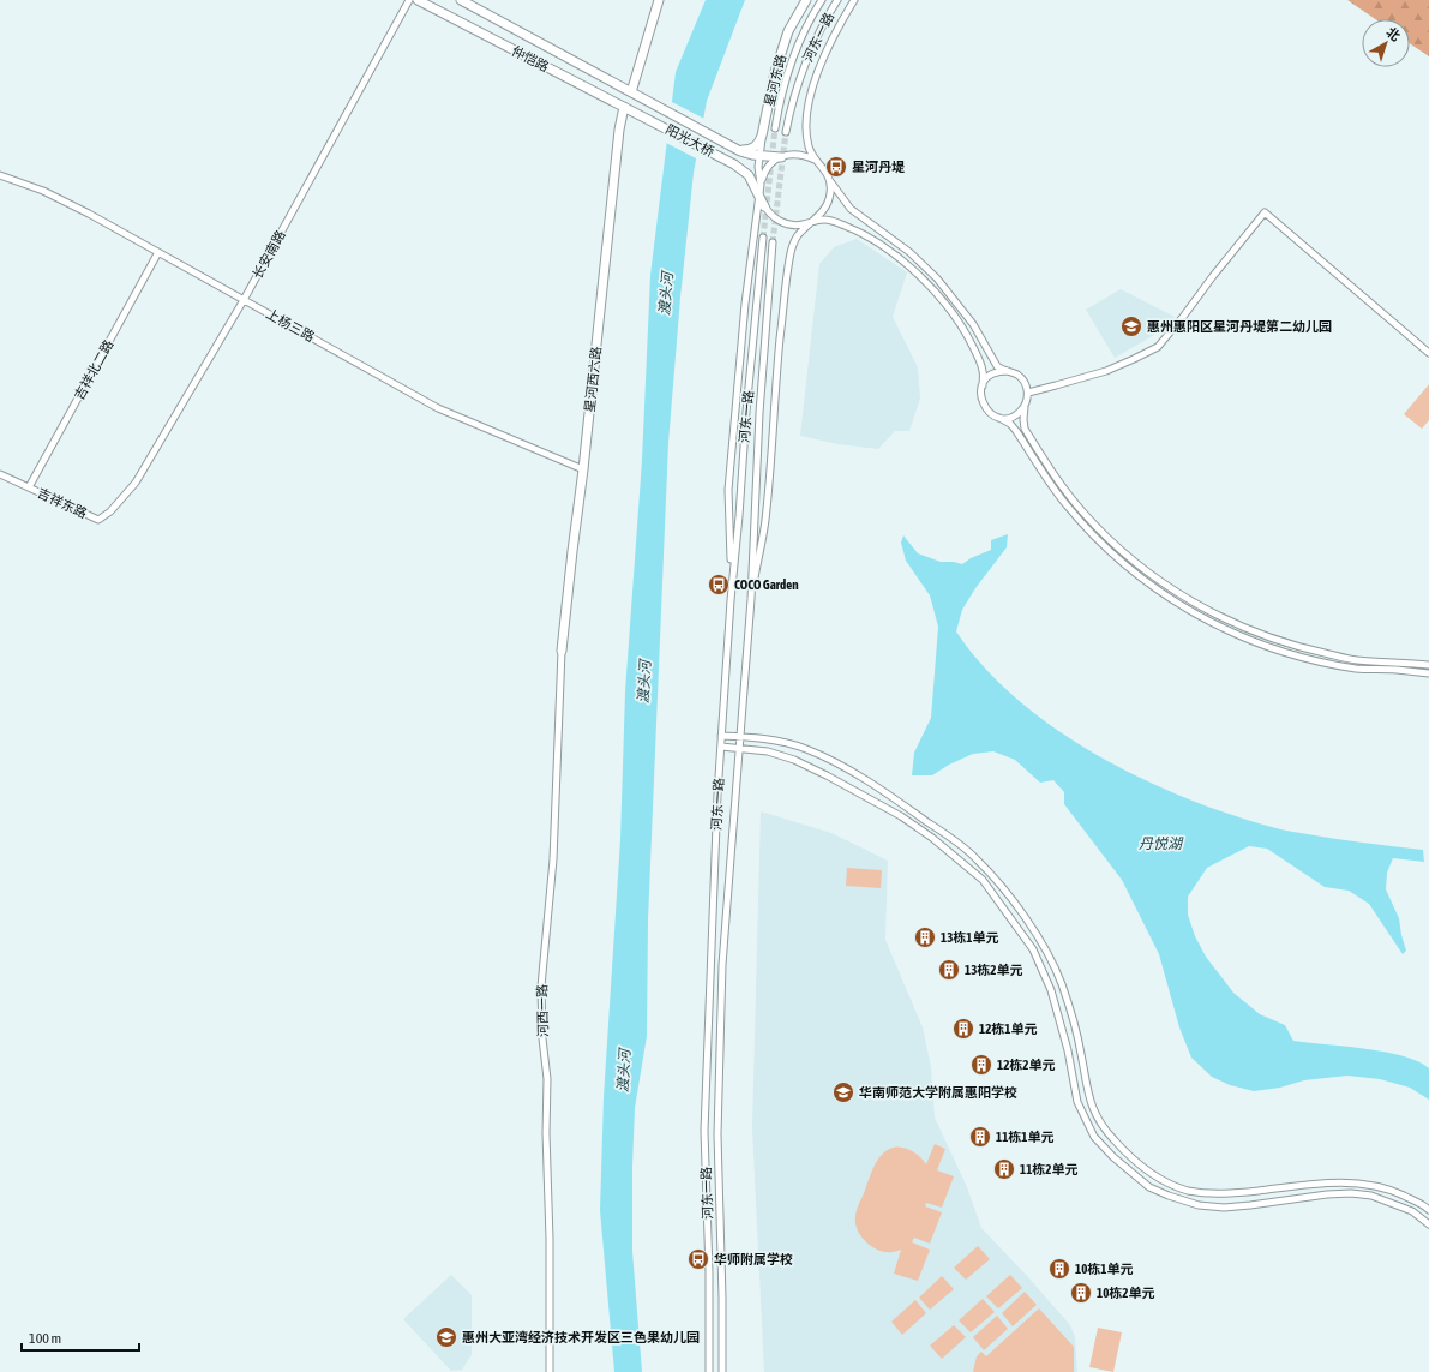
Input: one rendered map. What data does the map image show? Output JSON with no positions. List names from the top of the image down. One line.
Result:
{"streets":{"street":["河东一路","仲恺路","星河东路","阳光大桥","长安南路","上杨三路","吉祥北二路","星河西六路","吉祥东路","河西一路"]},"crossings":[["仲恺路","阳光大桥"],["仲恺路","星河西六路"],["星河东路","阳光大桥"],["长安南路","上杨三路"],["长安南路","吉祥东路"],["上杨三路","吉祥北二路"],["上杨三路","星河西六路"],["吉祥北二路","吉祥东路"],["星河西六路","河西一路"]],"water":["渡头河","丹悦湖"],"places":{"bus stop":["星河丹堤","COCO Garden","华师附属学校"],"school or university":["惠州惠阳区星河丹堤第二幼儿园","华南师范大学附属惠阳学校","惠州大亚湾经济技术开发区三色果幼儿园"],"building":["13栋1单元","13栋2单元","12栋1单元","12栋2单元","11栋1单元","11栋2单元","10栋1单元","10栋2单元"]},"scale_bar":"100 m","north":"top right"}
